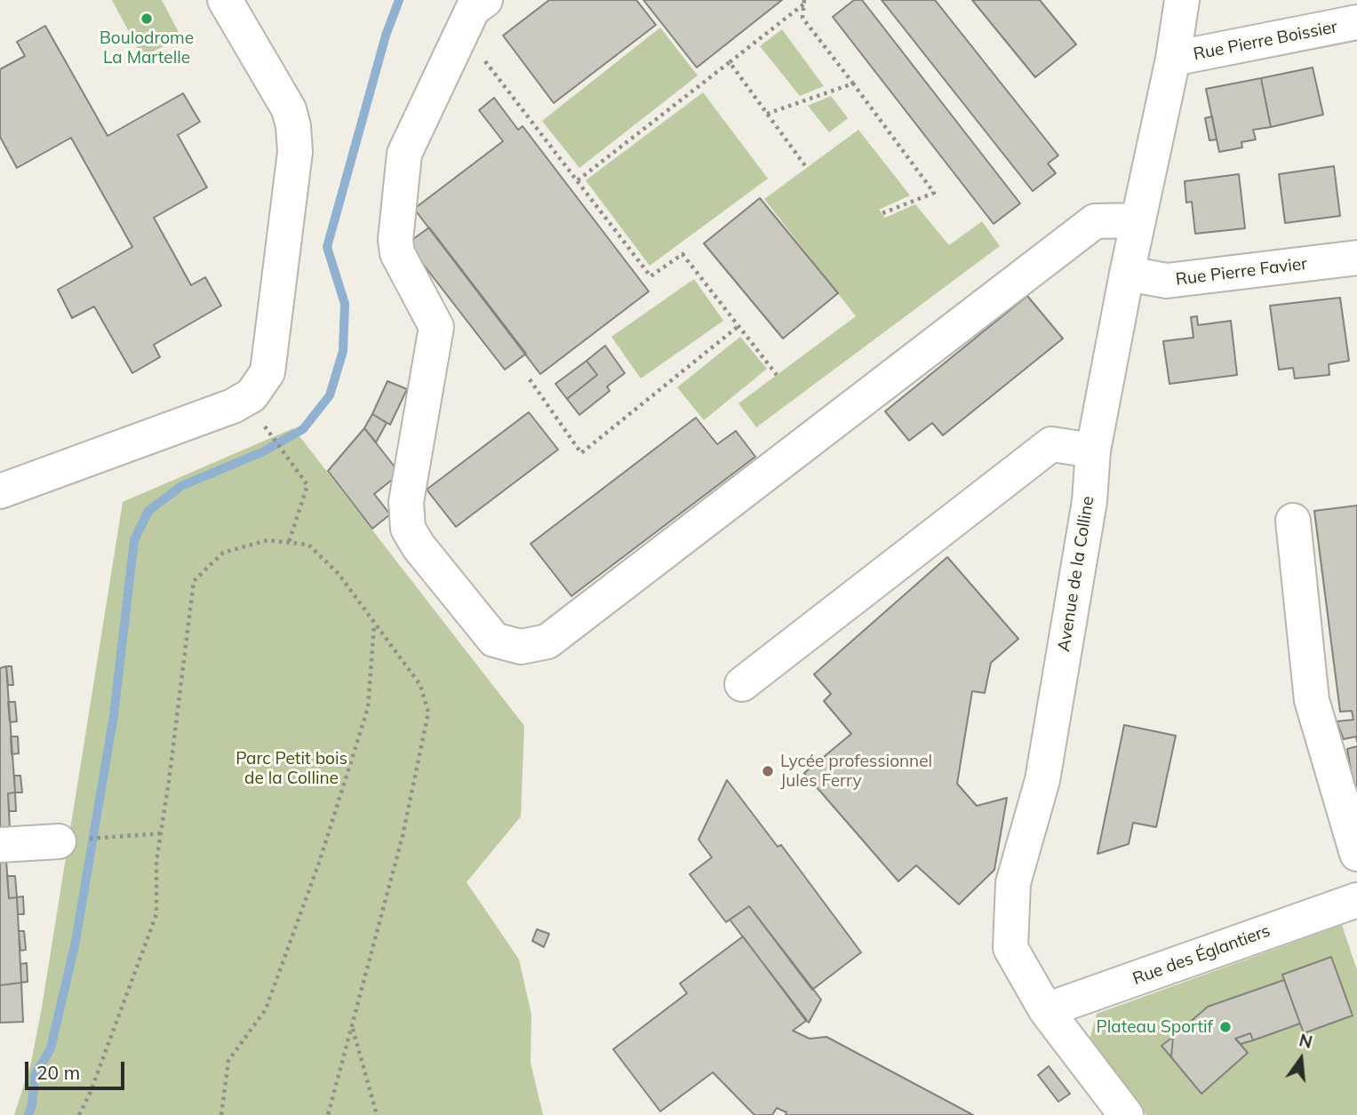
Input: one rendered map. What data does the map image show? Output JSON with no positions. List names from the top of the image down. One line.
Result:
{"streets":{"street":["Rue Pierre Boissier","Rue Pierre Favier","Avenue de la Colline","Rue des Églantiers"]},"crossings":[["Rue Pierre Boissier","Avenue de la Colline"],["Rue Pierre Favier","Avenue de la Colline"],["Avenue de la Colline","Rue des Églantiers"]],"parks":["Parc Petit bois de la Colline"],"places":["Boulodrome La Martelle","Lycée professionnel Jules Ferry","Plateau Sportif"],"scale_bar":"20 m","north":"top"}
